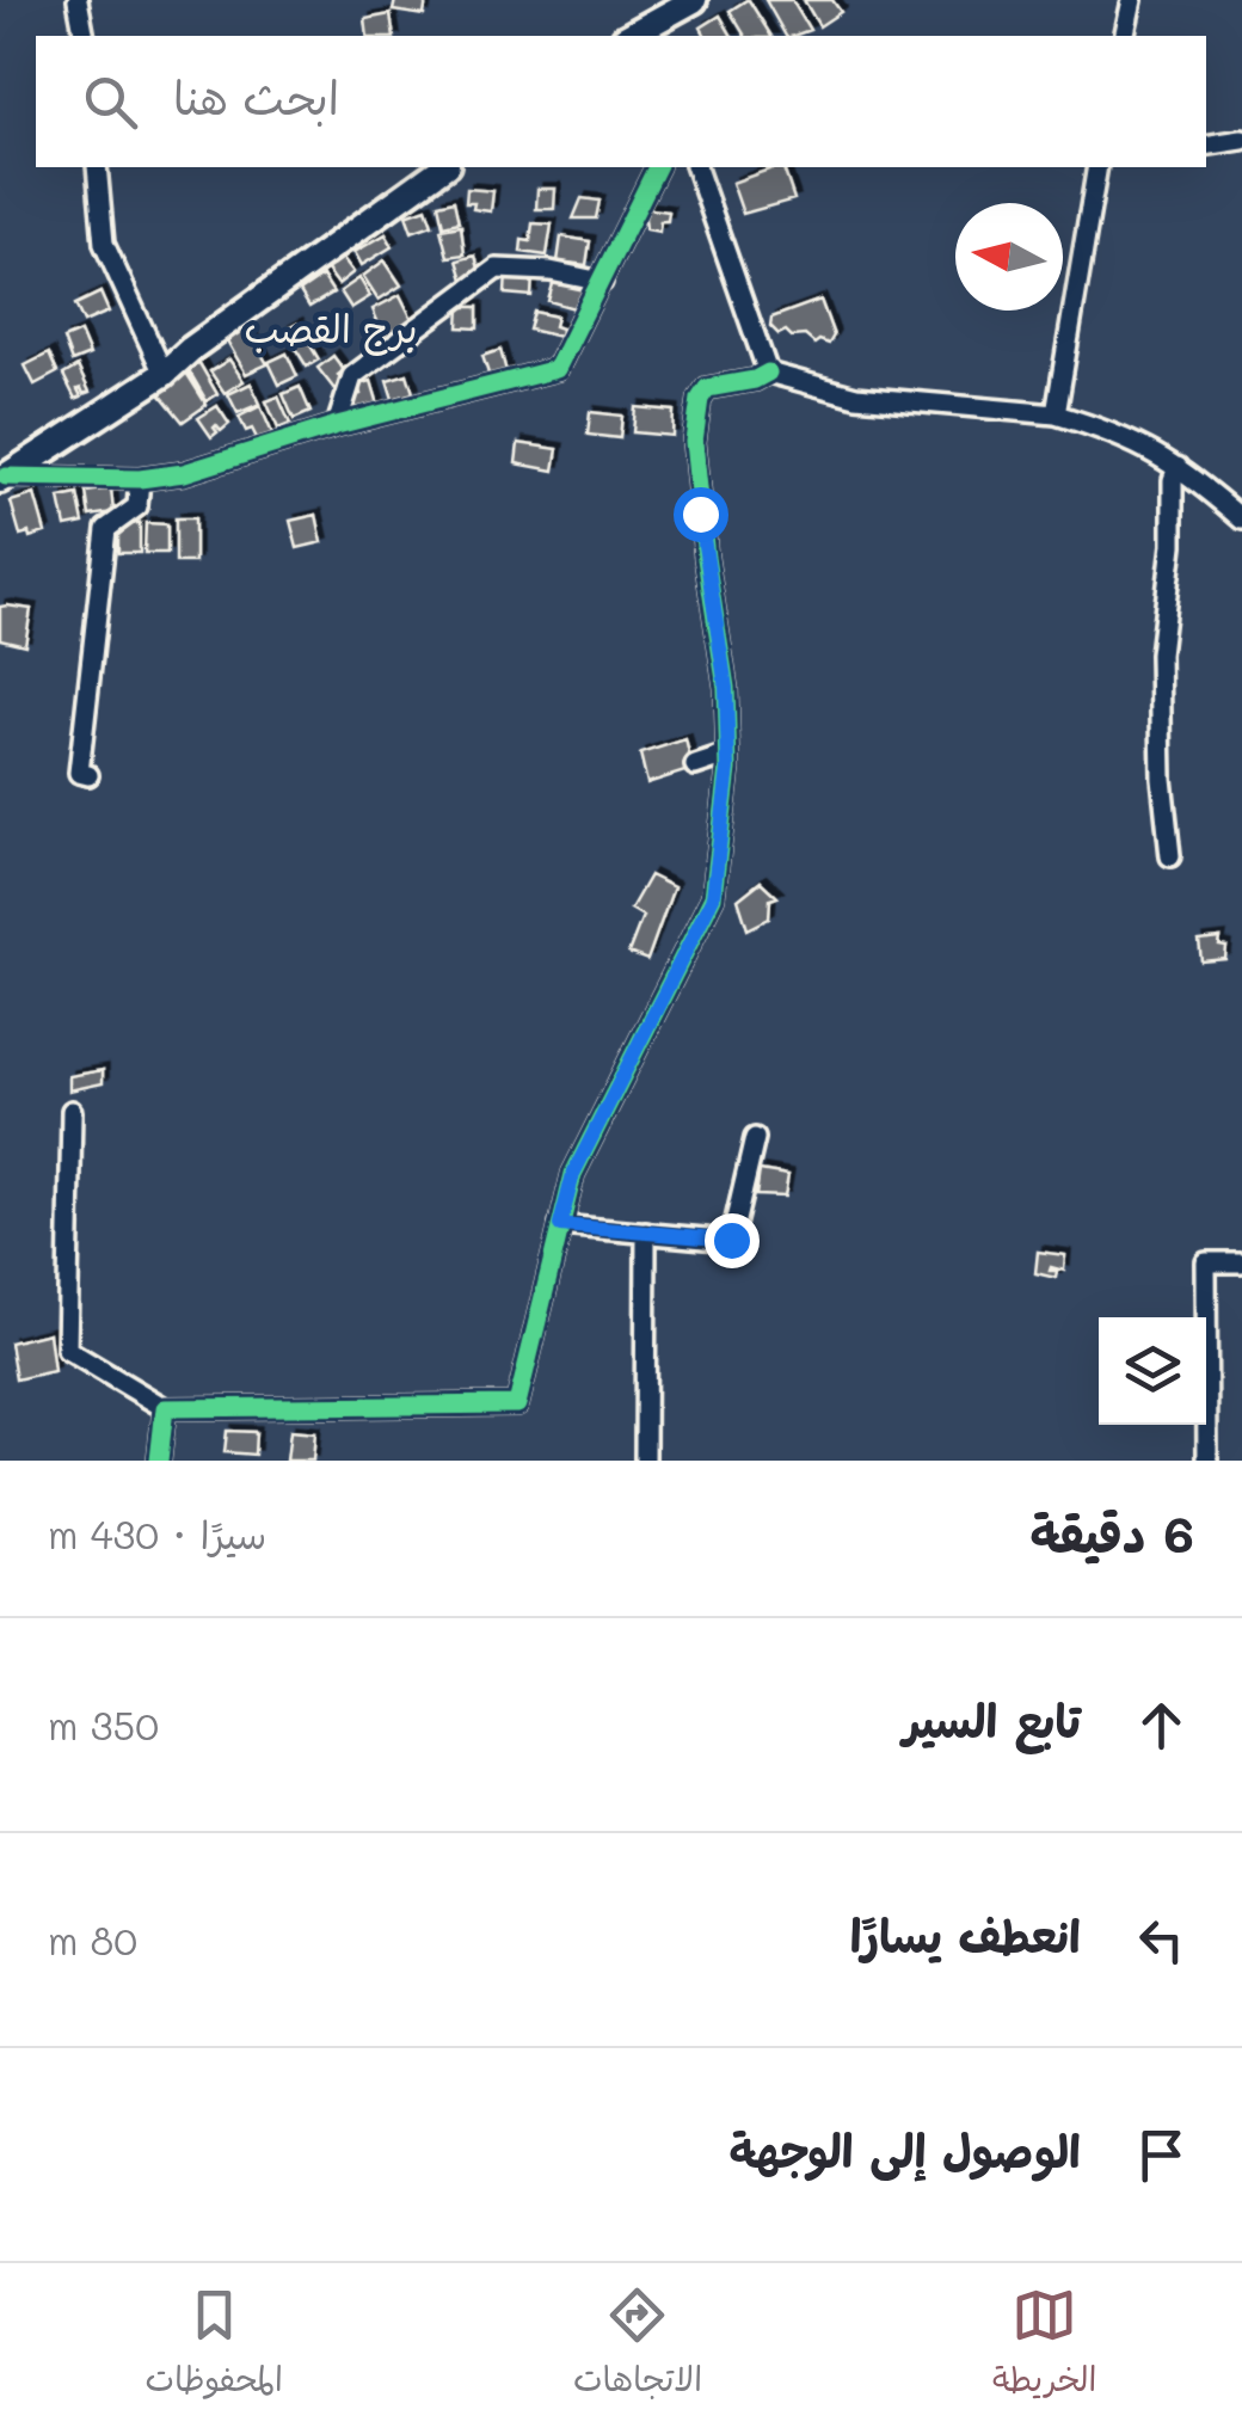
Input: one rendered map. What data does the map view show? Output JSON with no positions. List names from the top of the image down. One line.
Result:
{"districts":["برج القصب"],"north":"left","page":{"search":"ابحث هنا","heading":["6 دقيقة","سيرًا · 430 m"],"list":[["تابع السير","350 m"],["انعطف يسارًا","80 m"],"الوصول إلى الوجهة"],"nav":["الخريطة","الاتجاهات","المحفوظات"]}}
